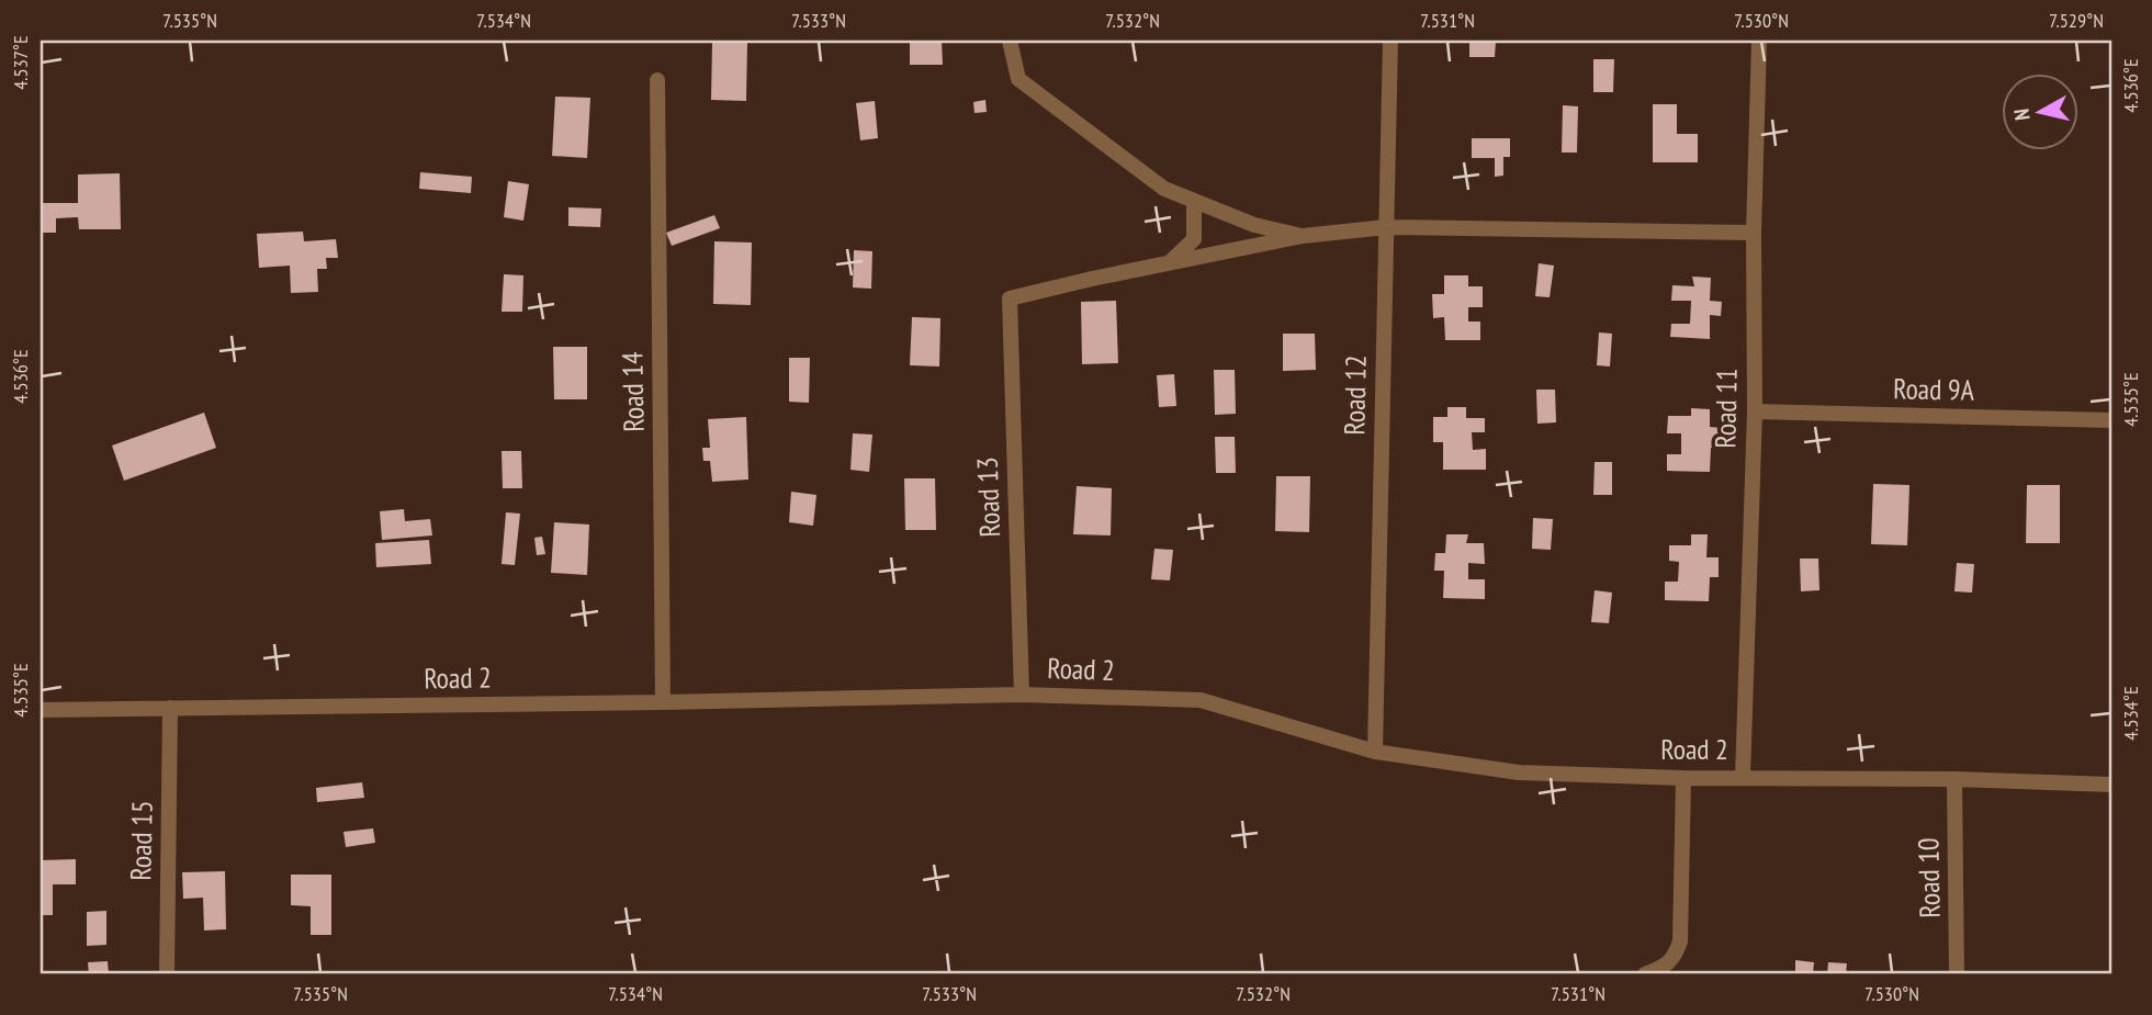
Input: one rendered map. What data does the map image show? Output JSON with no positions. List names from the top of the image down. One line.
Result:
{"streets":{"street":["Road 9A","Road 14","Road 12","Road 11","Road 13","Road 2","Road 15","Road 10"]},"crossings":[["Road 9A","Road 11"],["Road 14","Road 2"],["Road 12","Road 2"],["Road 11","Road 2"],["Road 13","Road 2"],["Road 2","Road 15"],["Road 2","Road 10"]],"north":"left","coordinates":["7.535°N","7.534°N","7.533°N","7.532°N","7.531°N","7.530°N","7.529°N","4.537°E","4.536°E","4.535°E","4.534°E"]}
